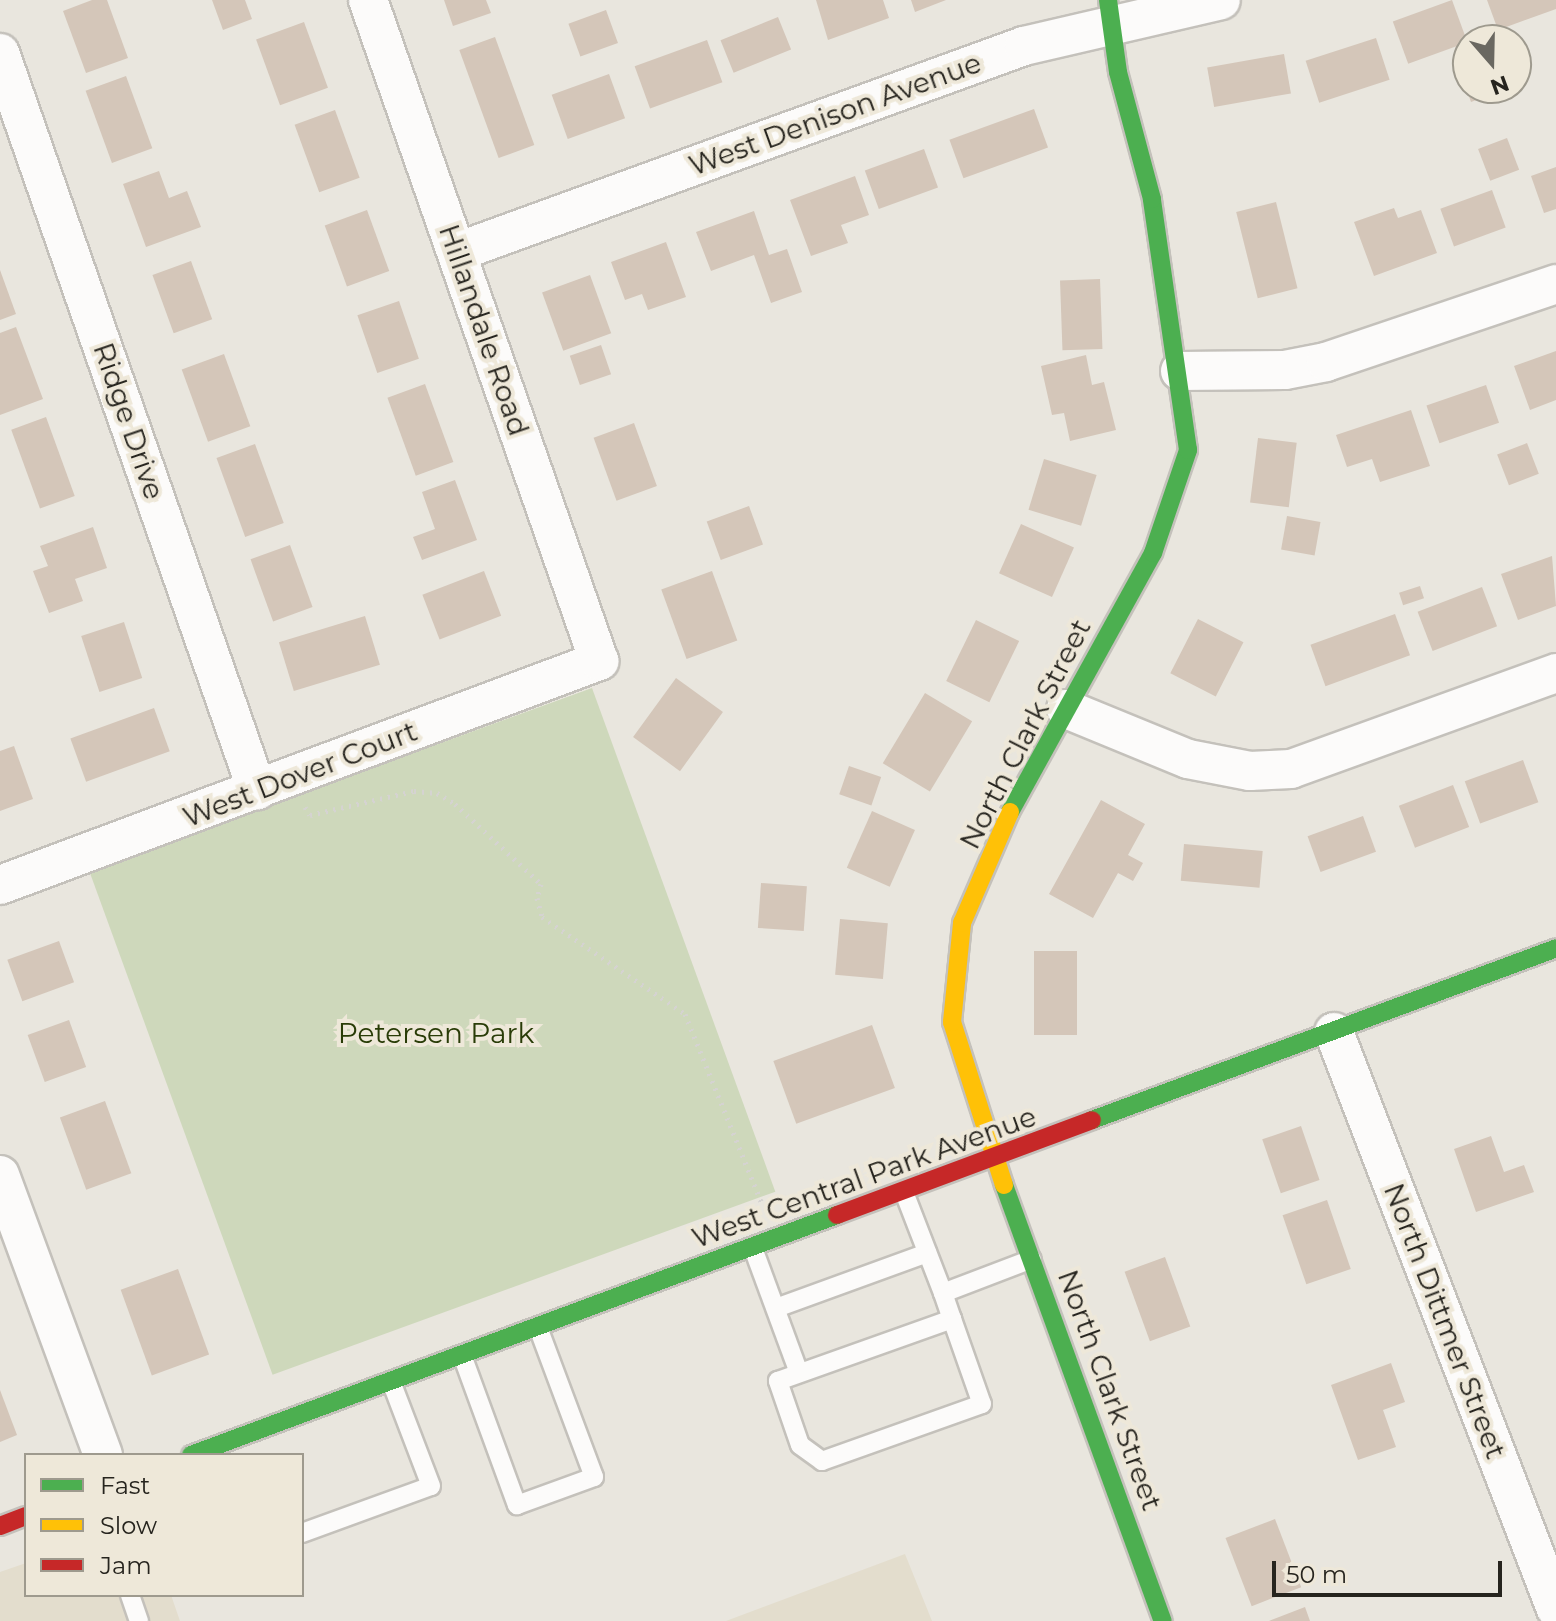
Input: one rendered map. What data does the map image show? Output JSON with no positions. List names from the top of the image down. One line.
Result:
{"streets":{"street":["West Denison Avenue","Hillandale Road","Ridge Drive","North Clark Street","West Dover Court","West Central Park Avenue","North Dittmer Street"]},"crossings":[["West Denison Avenue","Hillandale Road"],["West Denison Avenue","North Clark Street"],["Hillandale Road","West Dover Court"],["Ridge Drive","West Dover Court"],["North Clark Street","West Central Park Avenue"],["West Central Park Avenue","North Dittmer Street"]],"parks":["Petersen Park"],"legend":["Fast","Slow","Jam"],"scale_bar":"50 m","north":"bottom"}
